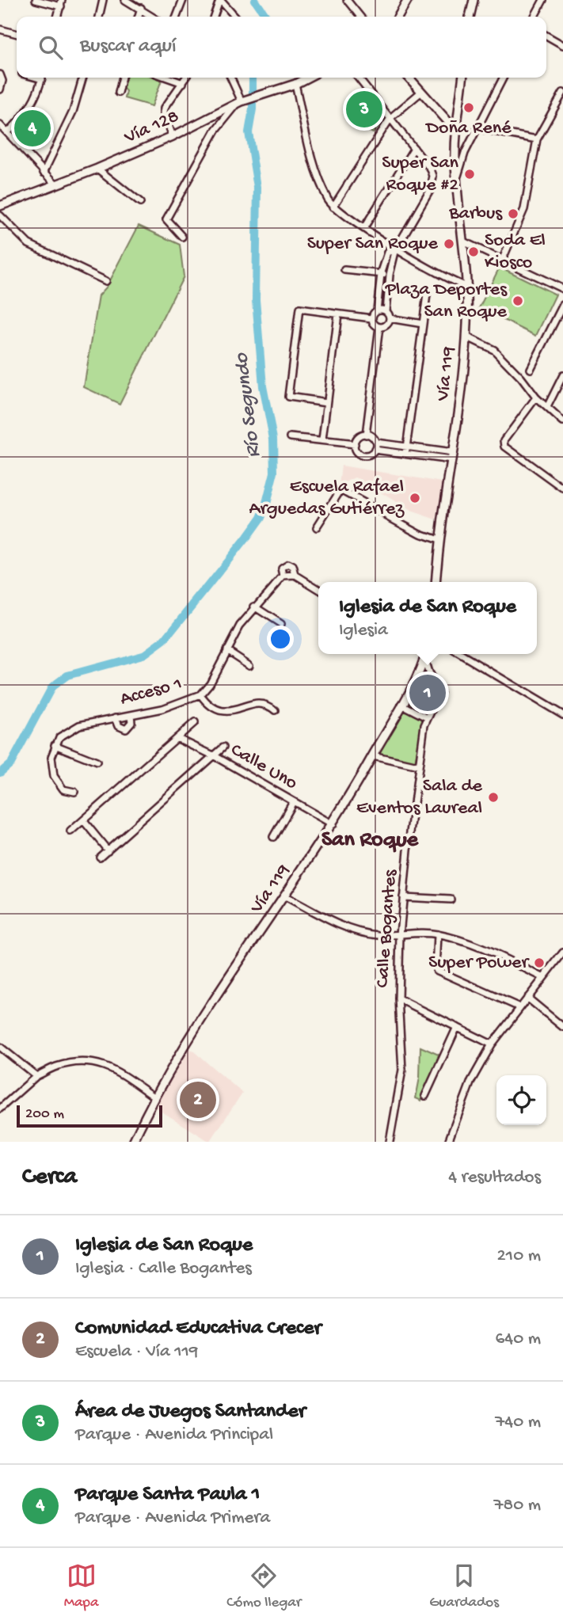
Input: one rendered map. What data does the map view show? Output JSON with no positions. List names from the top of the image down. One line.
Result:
{"streets":{"main road":["Vía 128","Vía 119"],"street":["Acceso 1","Calle Uno","Calle Bogantes"]},"crossings":[["Vía 119","Calle Uno"],["Vía 119","Calle Bogantes"]],"districts":["San Roque"],"water":["Río Segundo"],"places":["Doña René","Super San Roque #2","Barbus","Super San Roque","Soda El Kiosco","Plaza Deportes San Roque","Escuela Rafael Arguedas Gutiérrez","Sala de Eventos Laureal","Super Power"],"scale_bar":"200 m","page":{"search":"Buscar aquí","pins":["3","4","1","2"],"popup":["Iglesia de San Roque","Iglesia"],"scale":"200 m","heading":["Cerca","4 resultados"],"list":[{"mark":"1","name":"Iglesia de San Roque","note":"Iglesia · Calle Bogantes","value":"210 m"},{"mark":"2","name":"Comunidad Educativa Crecer","note":"Escuela · Vía 119","value":"640 m"},{"mark":"3","name":"Área de Juegos Santander","note":"Parque · Avenida Principal","value":"740 m"},{"mark":"4","name":"Parque Santa Paula 1","note":"Parque · Avenida Primera","value":"780 m"}],"nav":["Mapa","Cómo llegar","Guardados"]}}
